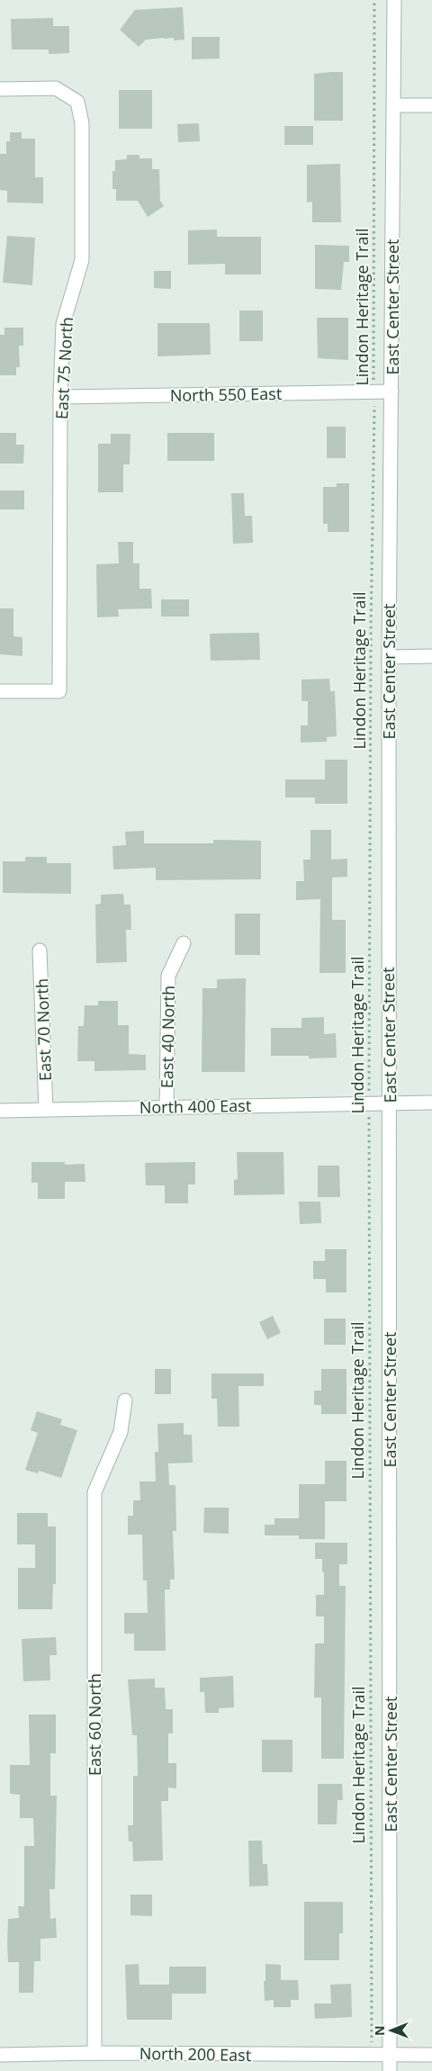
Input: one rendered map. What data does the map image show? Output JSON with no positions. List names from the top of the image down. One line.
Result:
{"streets":{"street":["East Center Street","East 75 North","North 550 East","East 70 North","East 40 North","North 400 East","East 60 North","North 200 East"],"path":["Lindon Heritage Trail"]},"crossings":[["Lindon Heritage Trail","North 550 East"],["Lindon Heritage Trail","North 400 East"],["Lindon Heritage Trail","North 200 East"],["East Center Street","North 550 East"],["East Center Street","North 400 East"],["East Center Street","North 200 East"],["East 75 North","North 550 East"],["East 70 North","North 400 East"],["East 40 North","North 400 East"],["East 60 North","North 200 East"]],"north":"left"}
